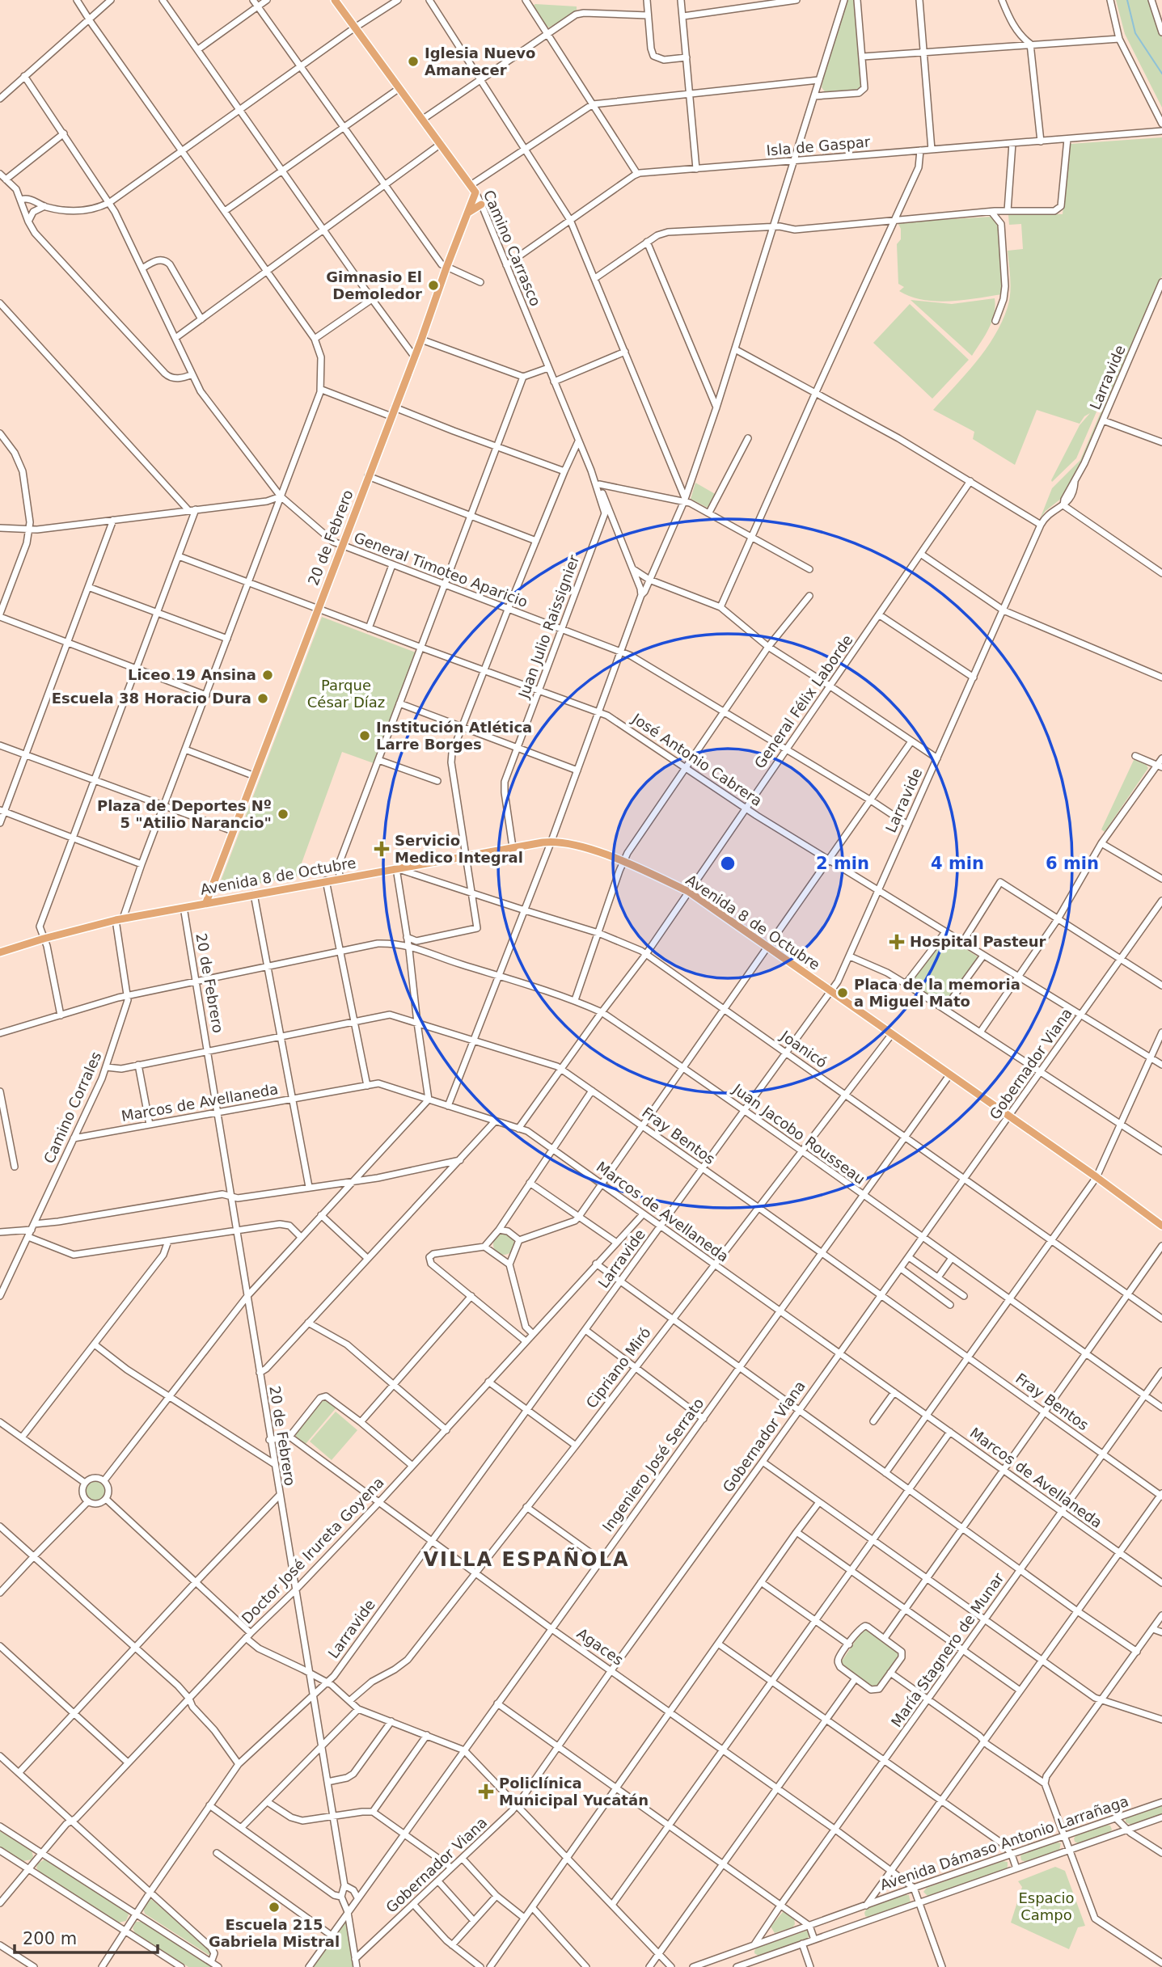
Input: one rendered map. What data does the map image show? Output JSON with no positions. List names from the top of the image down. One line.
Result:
{"streets":{"main road":["Camino Carrasco","20 de Febrero","Avenida 8 de Octubre"],"street":["Isla de Gaspar","Larravide","General Timoteo Aparicio","Juan Julio Raissignier","General Félix Laborde","José Antonio Cabrera","Joanicó","Gobernador Viana","Marcos de Avellaneda","Camino Corrales","Juan Jacobo Rousseau","Fray Bentos","Cipriano Miró","Ingeniero José Serrato","Doctor José Irureta Goyena","Agaces","María Stagnero de Munar","Avenida Dámaso Antonio Larrañaga"]},"crossings":[["Isla de Gaspar","Camino Carrasco"],["Camino Carrasco","20 de Febrero"],["Camino Carrasco","Juan Julio Raissignier"],["Larravide","20 de Febrero"],["Larravide","General Timoteo Aparicio"],["Larravide","José Antonio Cabrera"],["Larravide","Avenida 8 de Octubre"],["Larravide","Joanicó"],["Larravide","Marcos de Avellaneda"],["Larravide","Juan Jacobo Rousseau"],["Larravide","Fray Bentos"],["Larravide","Agaces"],["20 de Febrero","General Timoteo Aparicio"],["20 de Febrero","José Antonio Cabrera"],["20 de Febrero","Avenida 8 de Octubre"],["20 de Febrero","Marcos de Avellaneda"],["20 de Febrero","Juan Jacobo Rousseau"],["20 de Febrero","Fray Bentos"],["20 de Febrero","Doctor José Irureta Goyena"],["General Timoteo Aparicio","Juan Julio Raissignier"],["General Timoteo Aparicio","General Félix Laborde"],["Juan Julio Raissignier","José Antonio Cabrera"],["Juan Julio Raissignier","Avenida 8 de Octubre"],["General Félix Laborde","José Antonio Cabrera"],["General Félix Laborde","Avenida 8 de Octubre"],["General Félix Laborde","Joanicó"],["General Félix Laborde","Marcos de Avellaneda"],["General Félix Laborde","Juan Jacobo Rousseau"],["General Félix Laborde","Fray Bentos"],["José Antonio Cabrera","Gobernador Viana"],["Avenida 8 de Octubre","Joanicó"],["Avenida 8 de Octubre","Gobernador Viana"],["Avenida 8 de Octubre","Camino Corrales"],["Avenida 8 de Octubre","Cipriano Miró"],["Avenida 8 de Octubre","Ingeniero José Serrato"],["Joanicó","Gobernador Viana"],["Joanicó","Cipriano Miró"],["Joanicó","Ingeniero José Serrato"],["Gobernador Viana","Marcos de Avellaneda"],["Gobernador Viana","Juan Jacobo Rousseau"],["Gobernador Viana","Fray Bentos"],["Gobernador Viana","Agaces"],["Marcos de Avellaneda","Camino Corrales"],["Marcos de Avellaneda","Cipriano Miró"],["Marcos de Avellaneda","Ingeniero José Serrato"],["Marcos de Avellaneda","Doctor José Irureta Goyena"],["Marcos de Avellaneda","María Stagnero de Munar"],["Camino Corrales","Juan Jacobo Rousseau"],["Camino Corrales","Fray Bentos"],["Juan Jacobo Rousseau","Cipriano Miró"],["Juan Jacobo Rousseau","Ingeniero José Serrato"],["Juan Jacobo Rousseau","María Stagnero de Munar"],["Fray Bentos","Cipriano Miró"],["Fray Bentos","Ingeniero José Serrato"],["Fray Bentos","María Stagnero de Munar"],["Cipriano Miró","Agaces"],["Ingeniero José Serrato","Agaces"],["Doctor José Irureta Goyena","Agaces"],["Agaces","María Stagnero de Munar"],["Agaces","Avenida Dámaso Antonio Larrañaga"],["María Stagnero de Munar","Avenida Dámaso Antonio Larrañaga"]],"districts":["VILLA ESPAÑOLA"],"parks":["Parque César Díaz","Espacio Campo"],"places":{"other":["Iglesia Nuevo Amanecer","Gimnasio El Demoledor","Liceo 19 Ansina","Escuela 38 Horacio Dura","Institución Atlética Larre Borges","Plaza de Deportes Nº 5 \"Atilio Narancio\"","Placa de la memoria a Miguel Mato","Escuela 215 Gabriela Mistral"],"health":["Servicio Medico Integral","Hospital Pasteur","Policlínica Municipal Yucatán"]},"scale_bar":"200 m","rings":["2 min","4 min","6 min"]}
